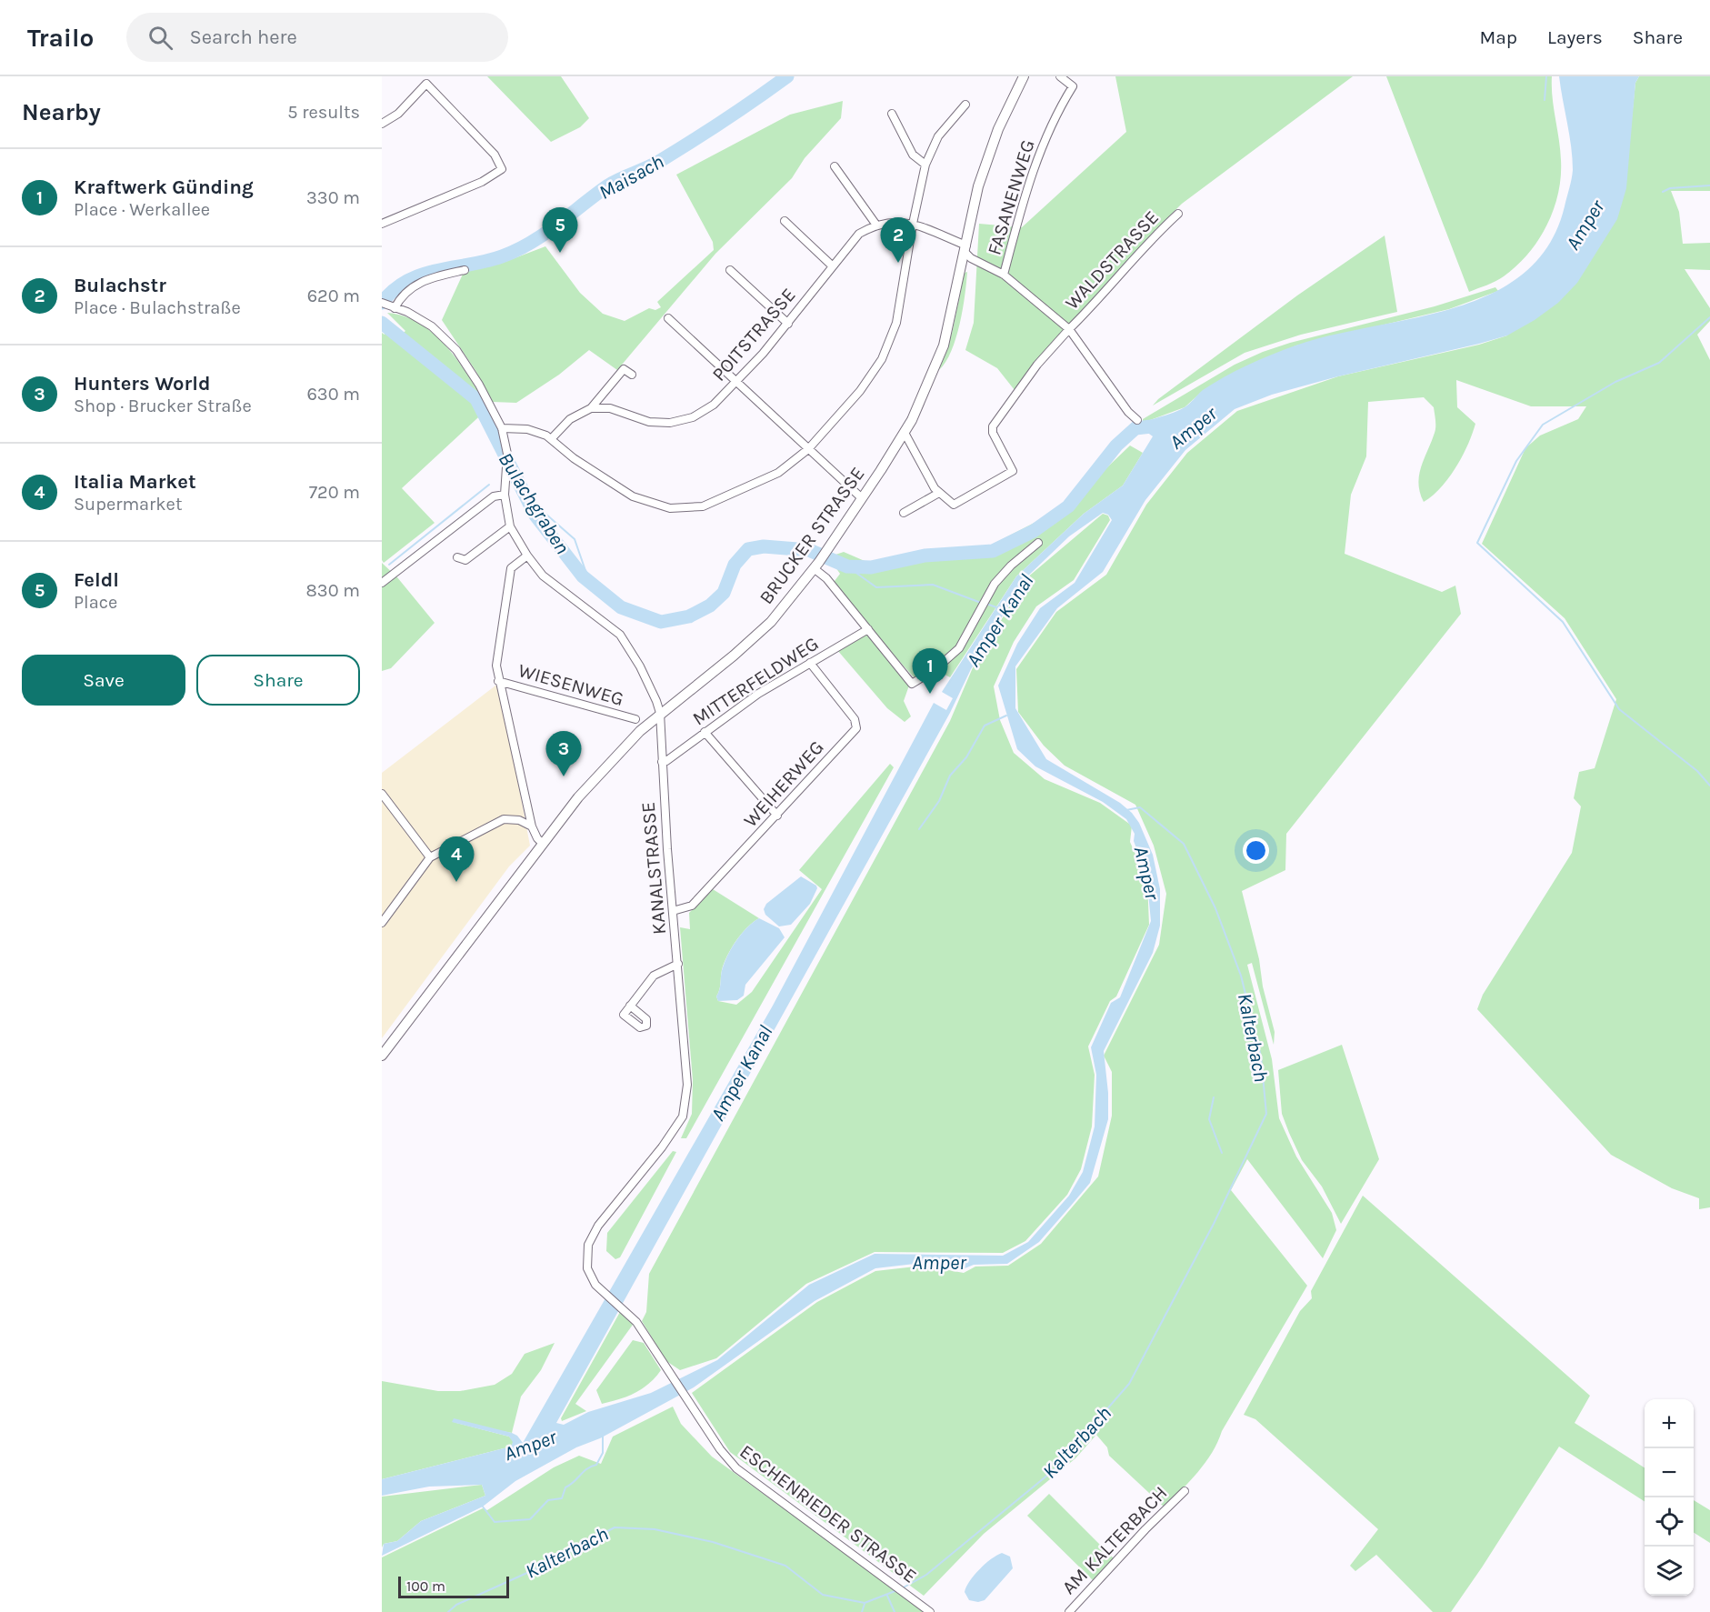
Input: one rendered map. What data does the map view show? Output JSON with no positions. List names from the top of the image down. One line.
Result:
{"streets":{"main road":["BRUCKER STRASSE"],"street":["FASANENWEG","WALDSTRASSE","POITSTRASSE","MITTERFELDWEG","WIESENWEG","WEIHERWEG","KANALSTRASSE","ESCHENRIEDER STRASSE","AM KALTERBACH"]},"crossings":[["FASANENWEG","WALDSTRASSE"],["WALDSTRASSE","BRUCKER STRASSE"],["BRUCKER STRASSE","KANALSTRASSE"],["MITTERFELDWEG","WEIHERWEG"],["MITTERFELDWEG","KANALSTRASSE"],["WEIHERWEG","KANALSTRASSE"],["KANALSTRASSE","ESCHENRIEDER STRASSE"]],"water":["Maisach","Amper","Bulachgraben","Amper Kanal","Kalterbach"],"scale_bar":"100 m","page":{"header":"Trailo","search":"Search here","nav":["Map","Layers","Share"],"heading":["Nearby","5 results"],"list":[{"mark":"1","name":"Kraftwerk Günding","note":"Place · Werkallee","value":"330 m"},{"mark":"2","name":"Bulachstr","note":"Place · Bulachstraße","value":"620 m"},{"mark":"3","name":"Hunters World","note":"Shop · Brucker Straße","value":"630 m"},{"mark":"4","name":"Italia Market","note":"Supermarket","value":"720 m"},{"mark":"5","name":"Feldl","note":"Place","value":"830 m"}],"pins":["5","2","1","3","4"],"buttons":["Save","Share"],"map_buttons":["+","−"],"scale":"100 m"}}
